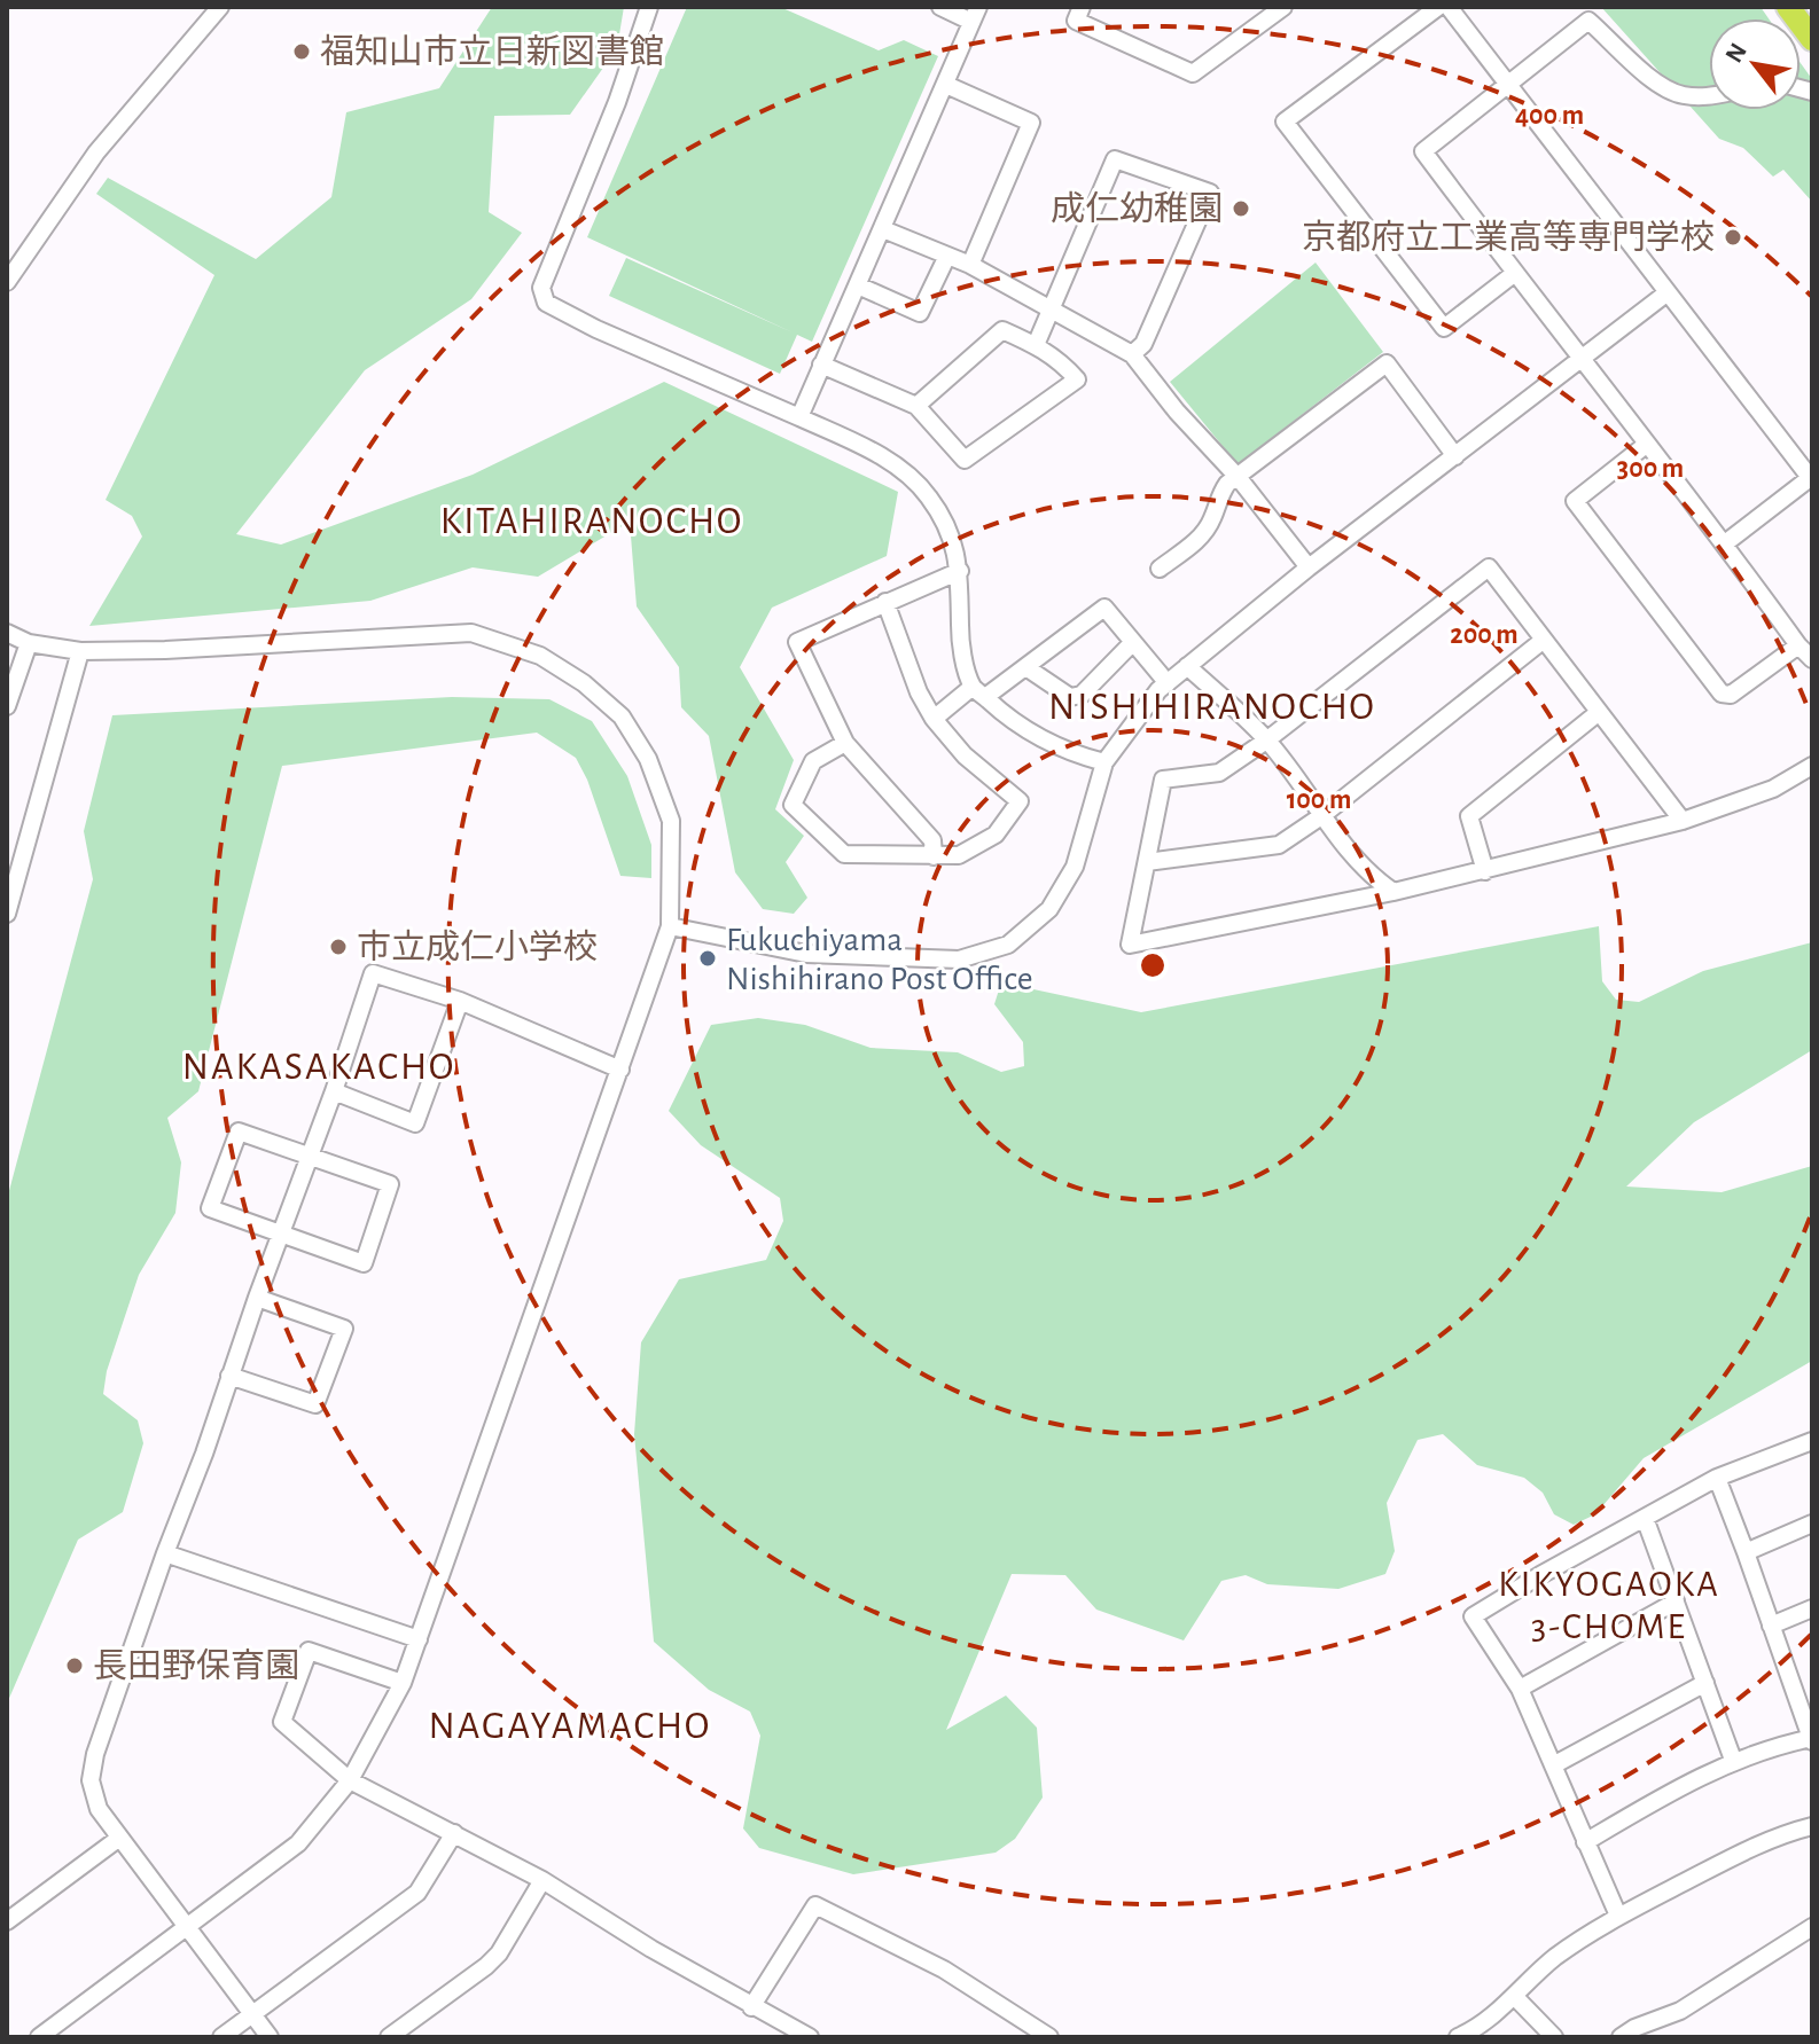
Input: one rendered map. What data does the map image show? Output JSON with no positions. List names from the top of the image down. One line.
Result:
{"districts":["KITAHIRANOCHO","NISHIHIRANOCHO","NAKASAKACHO","KIKYOGAOKA 3-CHOME","NAGAYAMACHO"],"places":["福知山市立日新図書館","成仁幼稚園","京都府立工業高等専門学校","市立成仁小学校","Fukuchiyama Nishihirano Post Office","長田野保育園"],"north":"top left","rings":["400 m","300 m","200 m","100 m"]}
